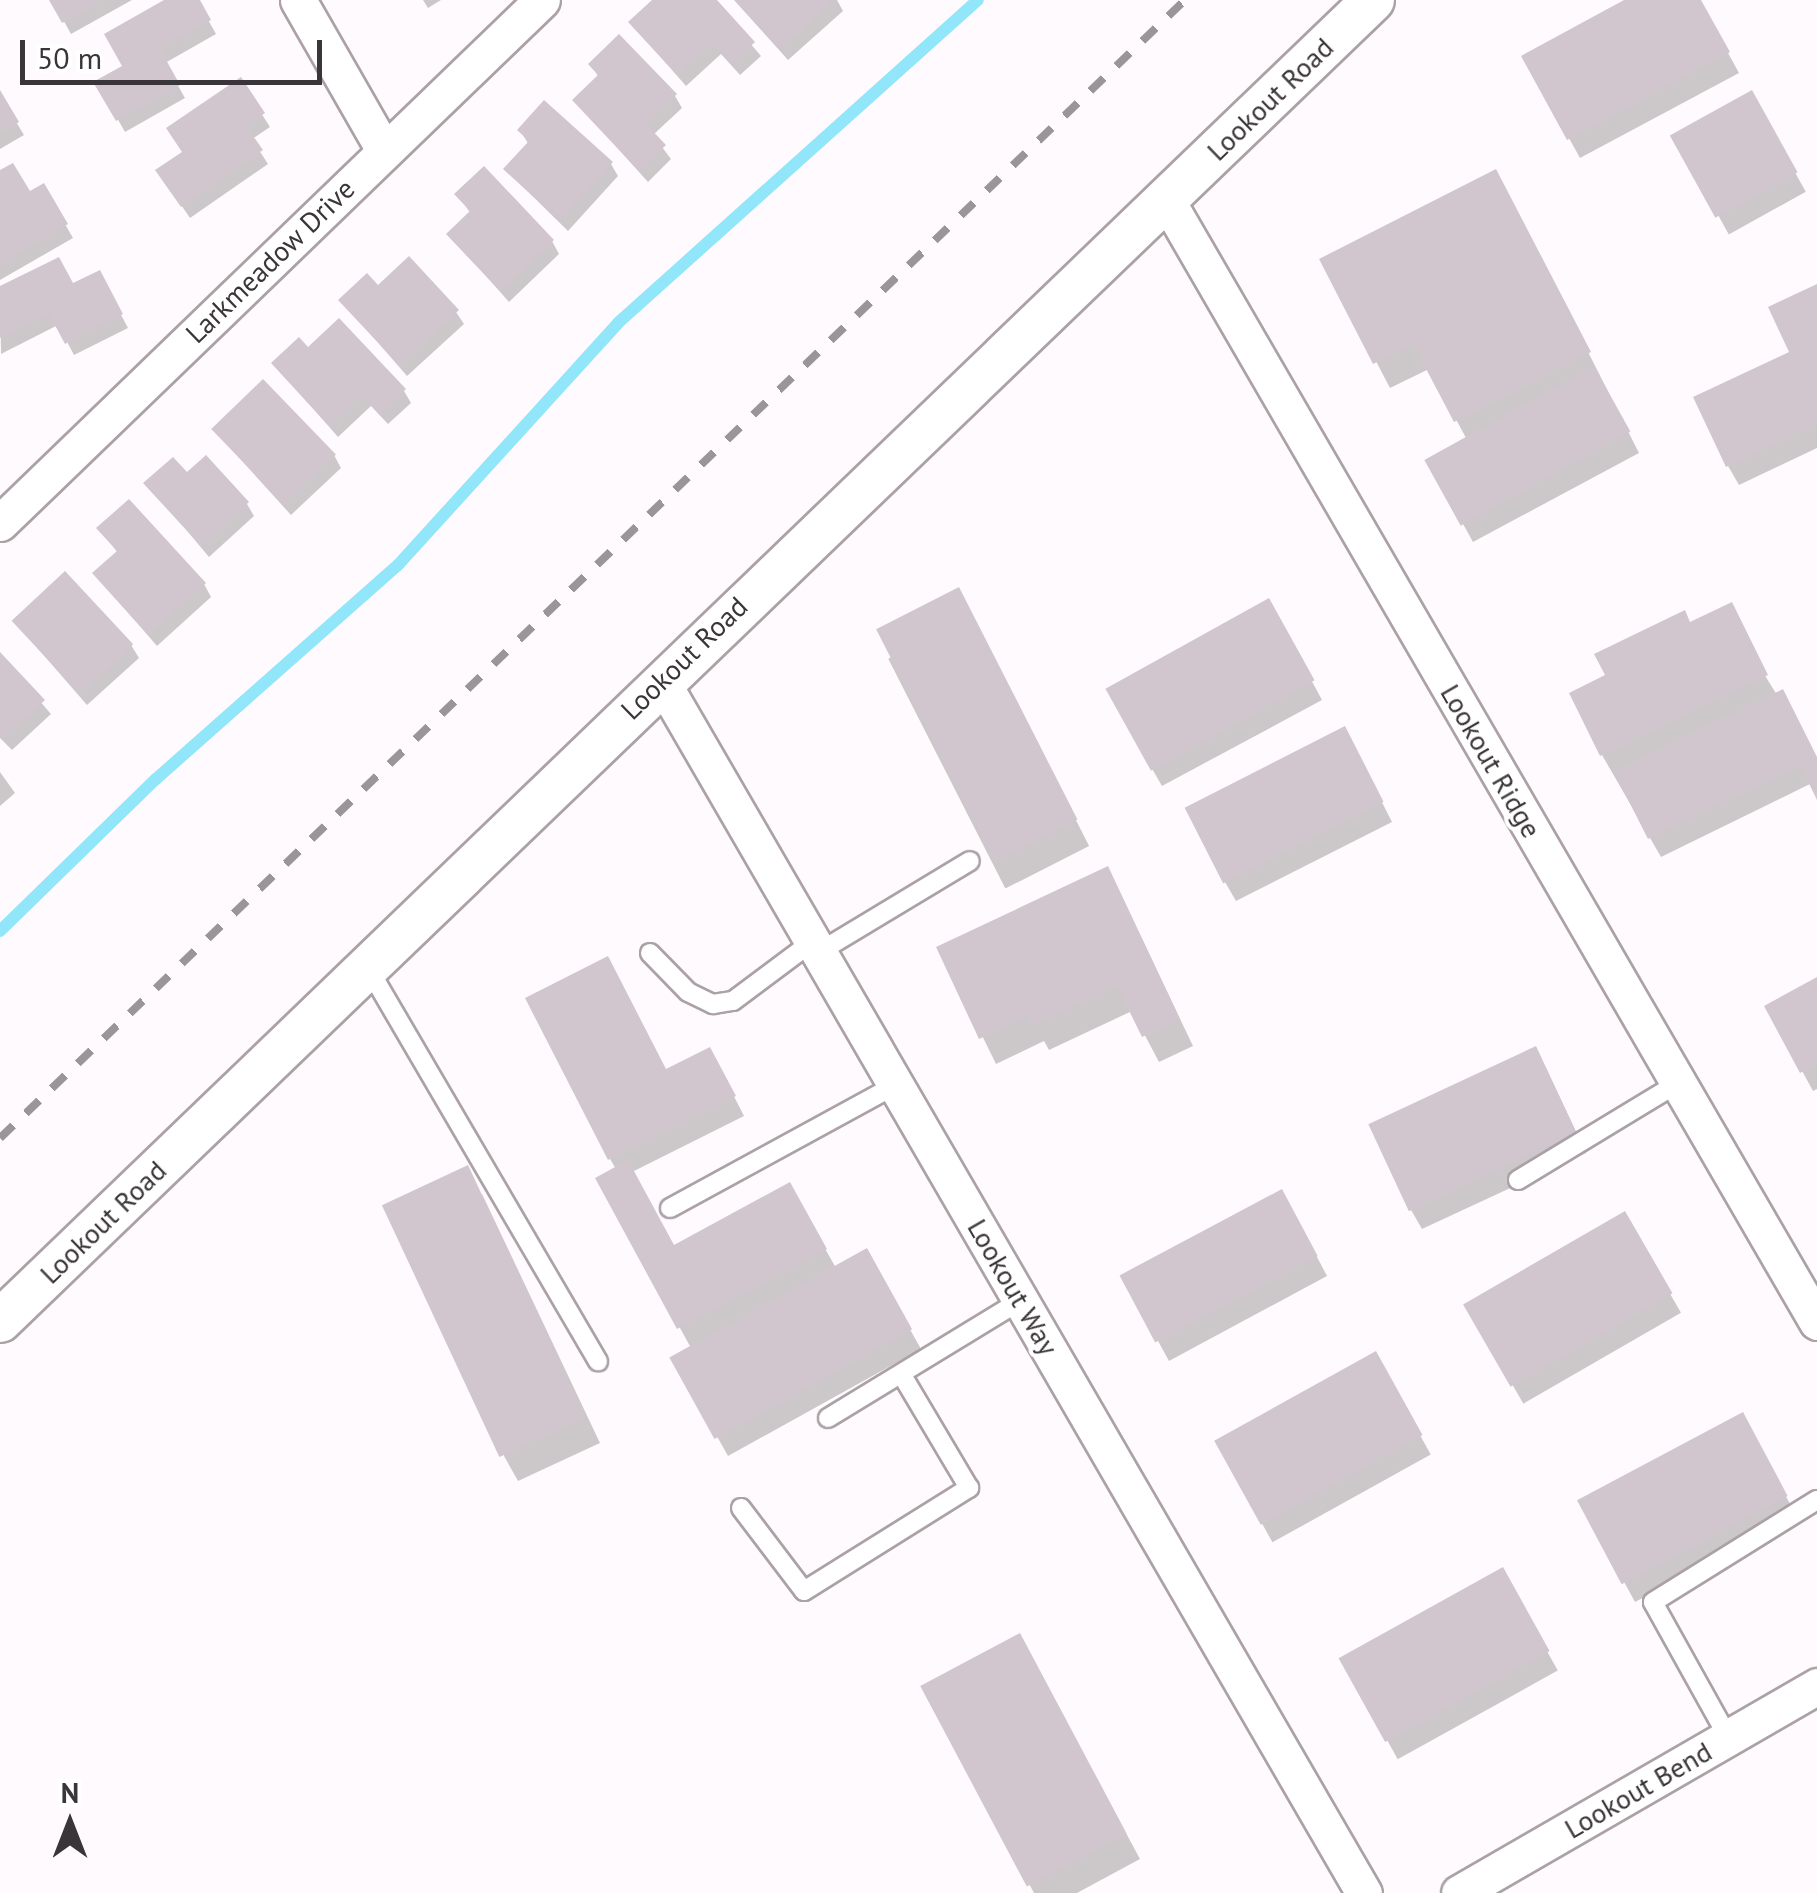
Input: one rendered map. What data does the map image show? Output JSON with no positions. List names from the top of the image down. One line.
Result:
{"streets":{"street":["Lookout Road","Larkmeadow Drive","Lookout Ridge","Lookout Way","Lookout Bend"]},"crossings":[["Lookout Road","Lookout Ridge"],["Lookout Road","Lookout Way"]],"scale_bar":"50 m","north":"top"}
